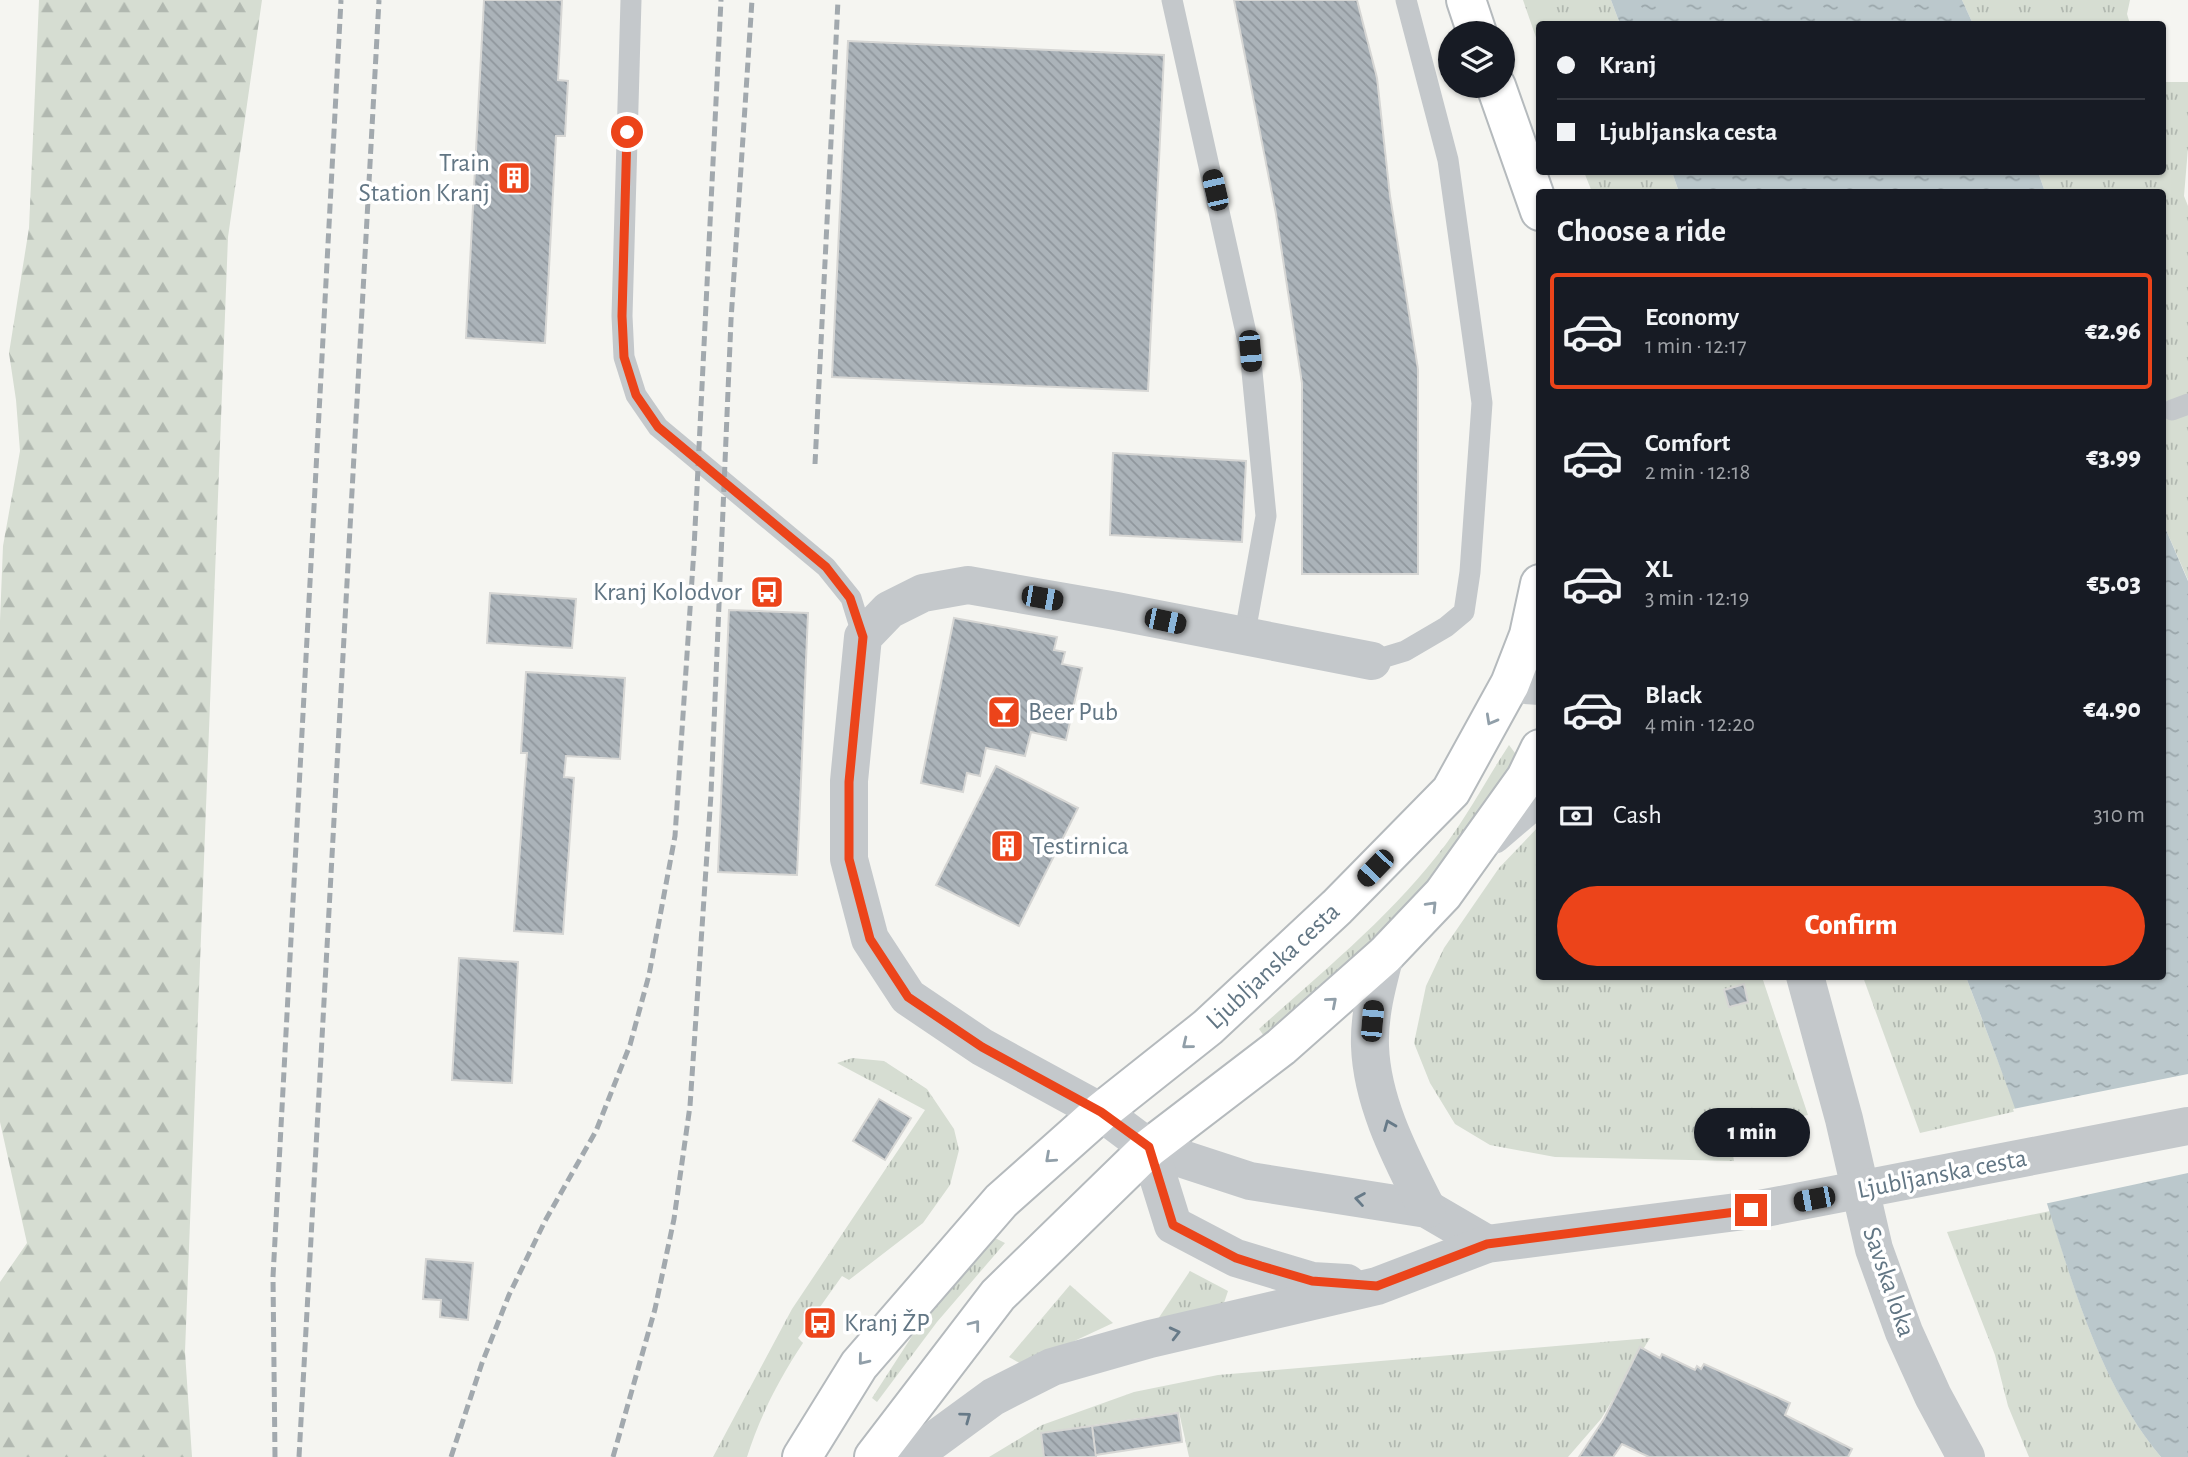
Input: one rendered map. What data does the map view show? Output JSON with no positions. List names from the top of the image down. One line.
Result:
{"streets":{"main road":["Ljubljanska cesta"],"street":["Savska loka"]},"places":{"building":["Train Station Kranj","Testirnica"],"bus stop":["Kranj Kolodvor","Kranj ŽP"],"bar":["Beer Pub"]},"page":{"banner":["Kranj","Ljubljanska cesta"],"heading":"Choose a ride","list":[{"name":"Economy","note":"1 min · 12:17","value":"€2.96"},{"name":"Comfort","note":"2 min · 12:18","value":"€3.99"},{"name":"XL","note":"3 min · 12:19","value":"€5.03"},{"name":"Black","note":"4 min · 12:20","value":"€4.90"}],"pay":["Cash","310 m"],"buttons":"Confirm","bubble":"1 min"}}
